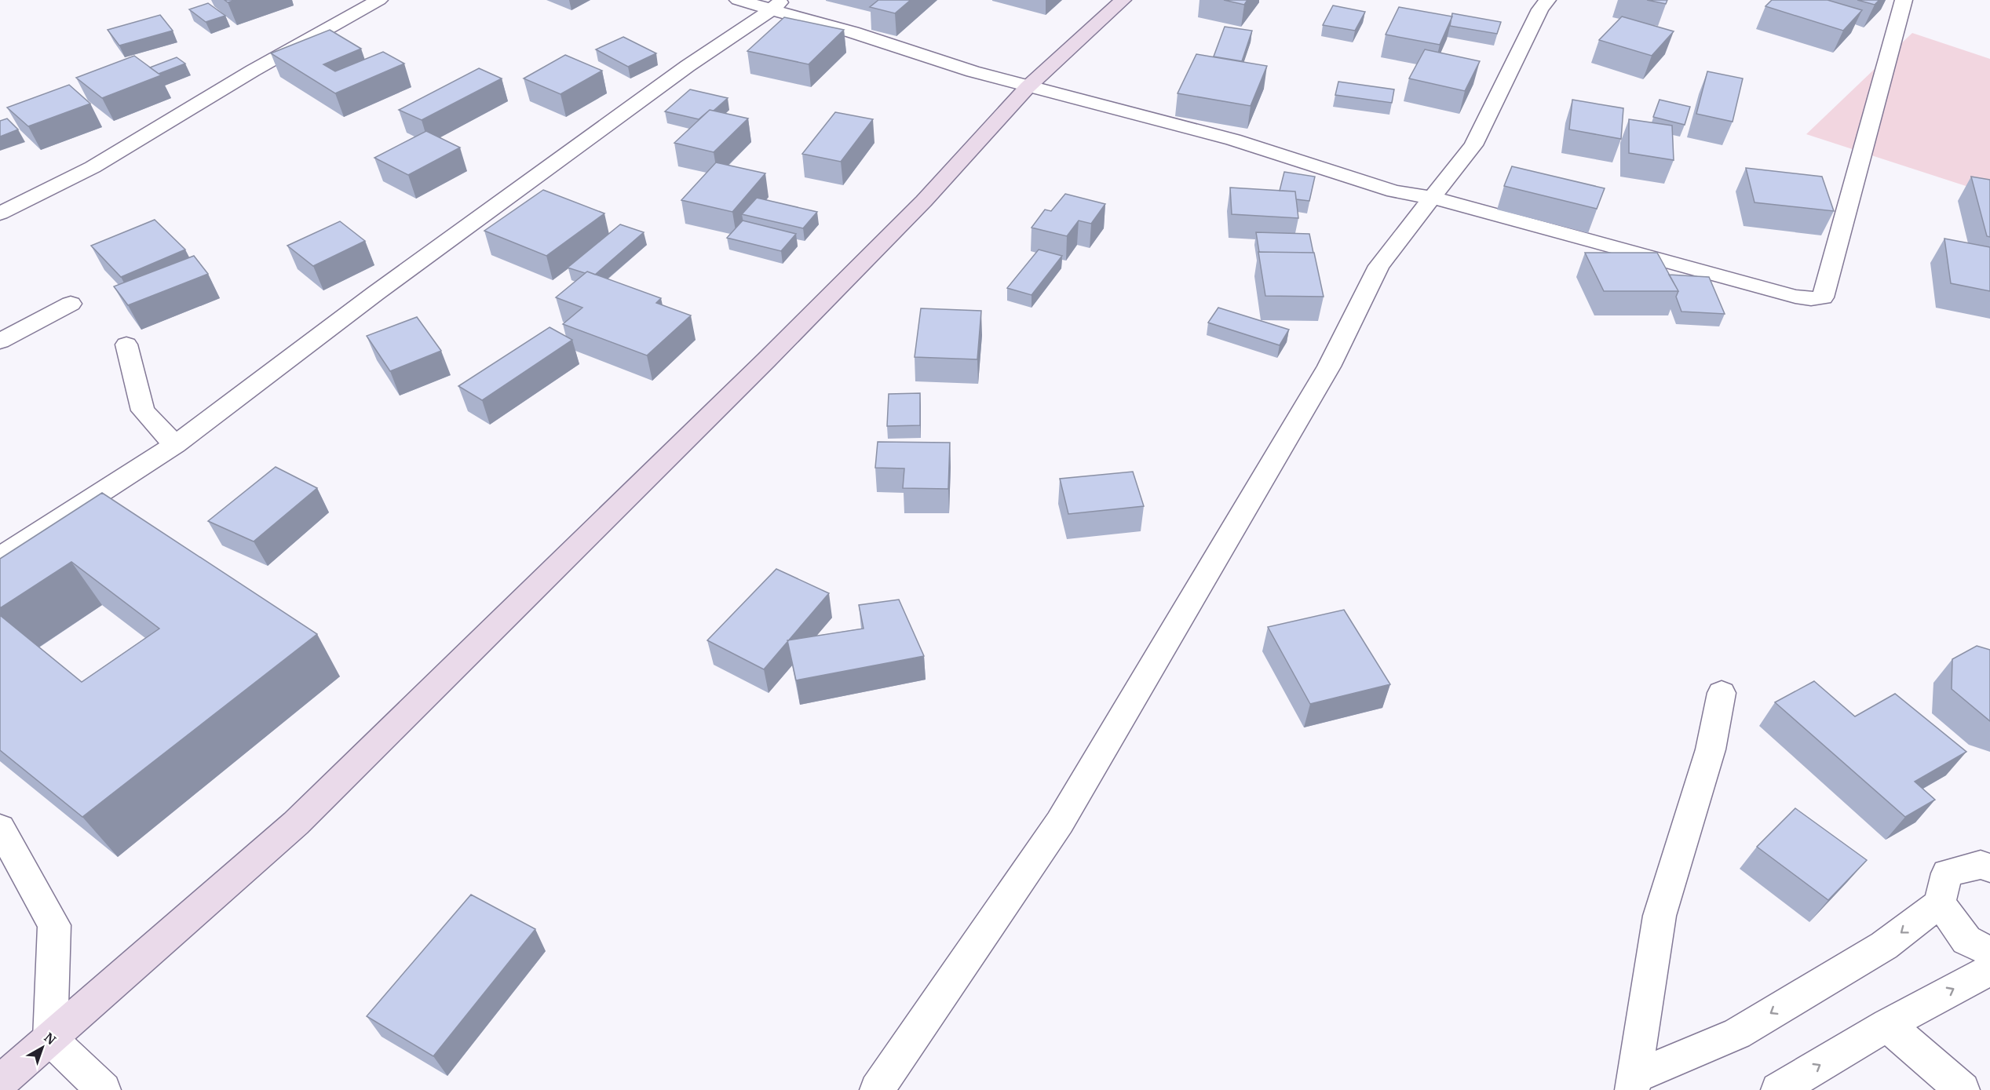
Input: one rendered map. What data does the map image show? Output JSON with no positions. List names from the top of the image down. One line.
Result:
{"north":"top right"}
